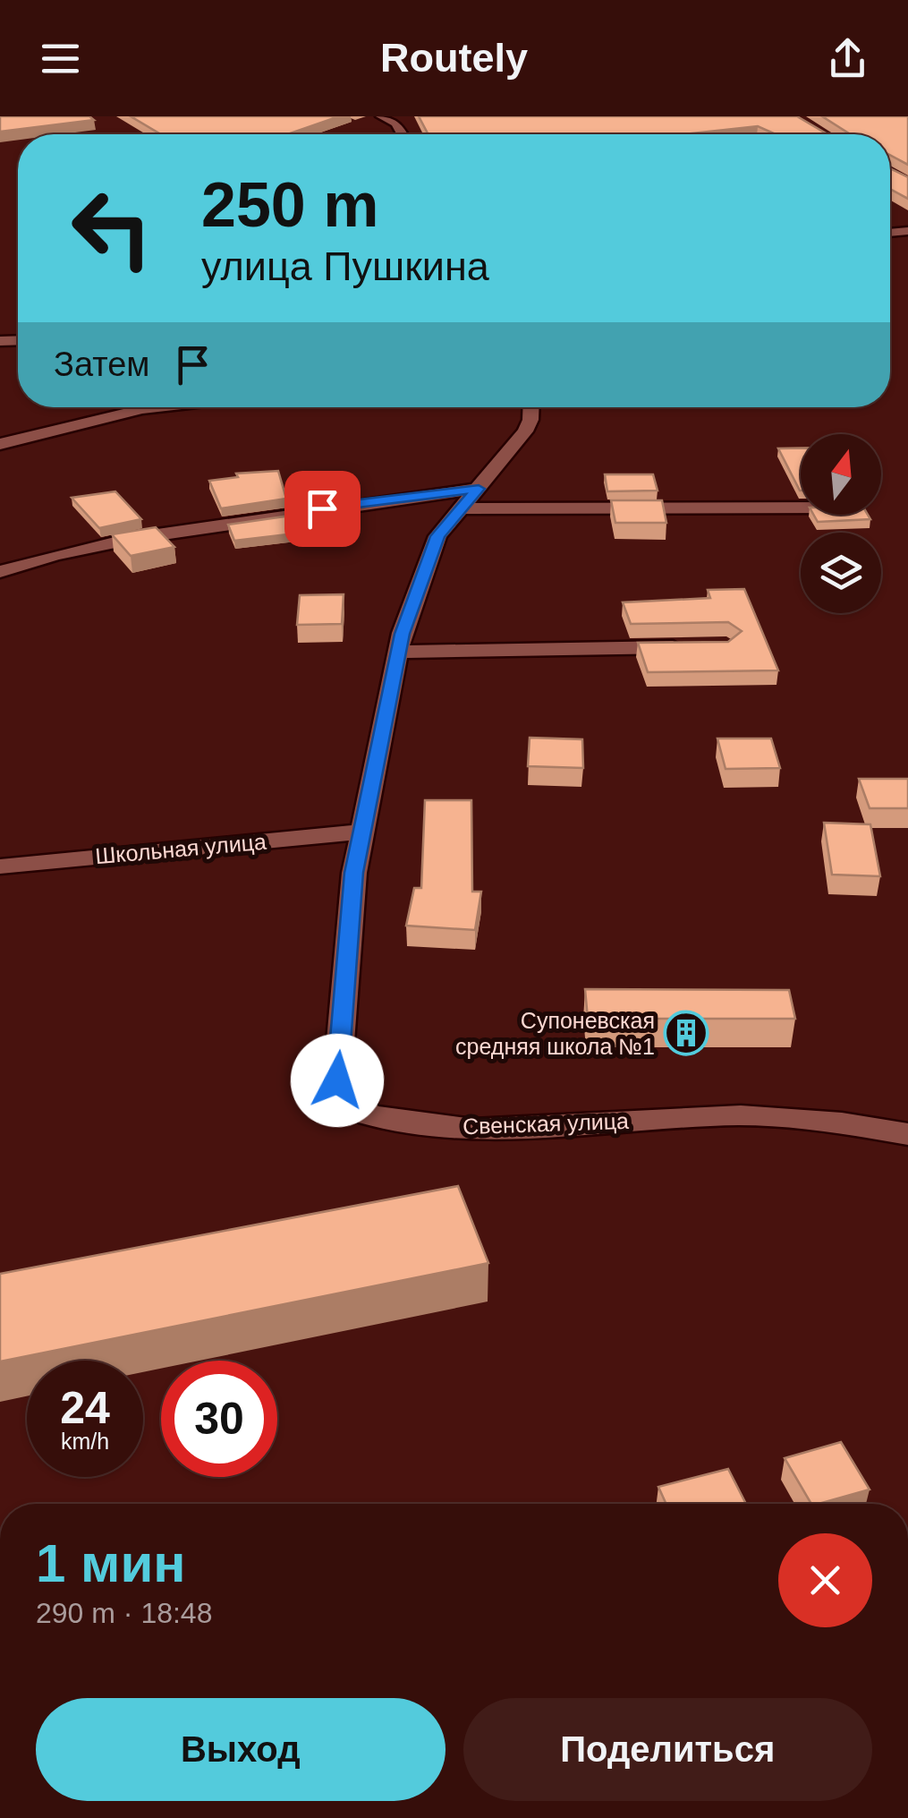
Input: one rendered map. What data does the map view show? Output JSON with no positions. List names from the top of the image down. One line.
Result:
{"streets":{"street":["Школьная улица","Свенская улица"]},"crossings":[["Школьная улица","Свенская улица"]],"places":{"building":["Супоневская средняя школа №1"]},"north":"top","page":{"header":"Routely","turn":["250 m","улица Пушкина"],"then":"Затем","speed":"24 km/h","limit":"30","heading":["1 мин","290 m · 18:48"],"buttons":["Выход","Поделиться"]}}
